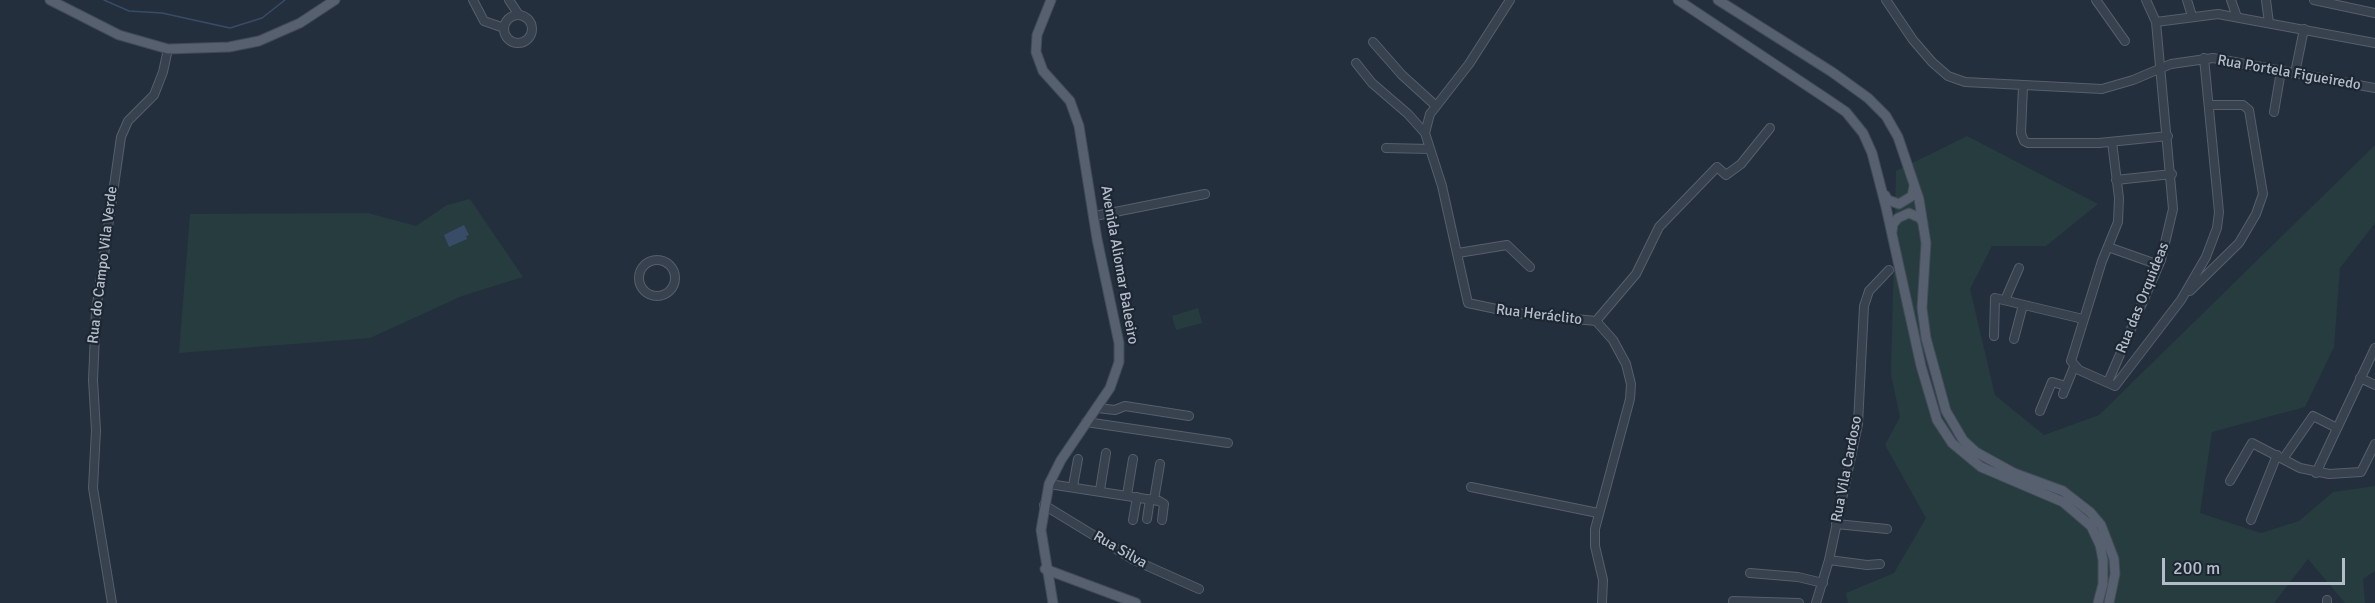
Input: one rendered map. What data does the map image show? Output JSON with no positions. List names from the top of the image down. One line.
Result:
{"streets":{"main road":["Avenida Aliomar Baleeiro"],"street":["Rua Portela Figueiredo","Rua do Campo Vila Verde","Rua das Orquideas","Rua Heráclito","Rua Vila Cardoso","Rua Silva"]},"crossings":[["Rua Portela Figueiredo","Rua das Orquideas"],["Avenida Aliomar Baleeiro","Rua Silva"]],"scale_bar":"200 m"}
